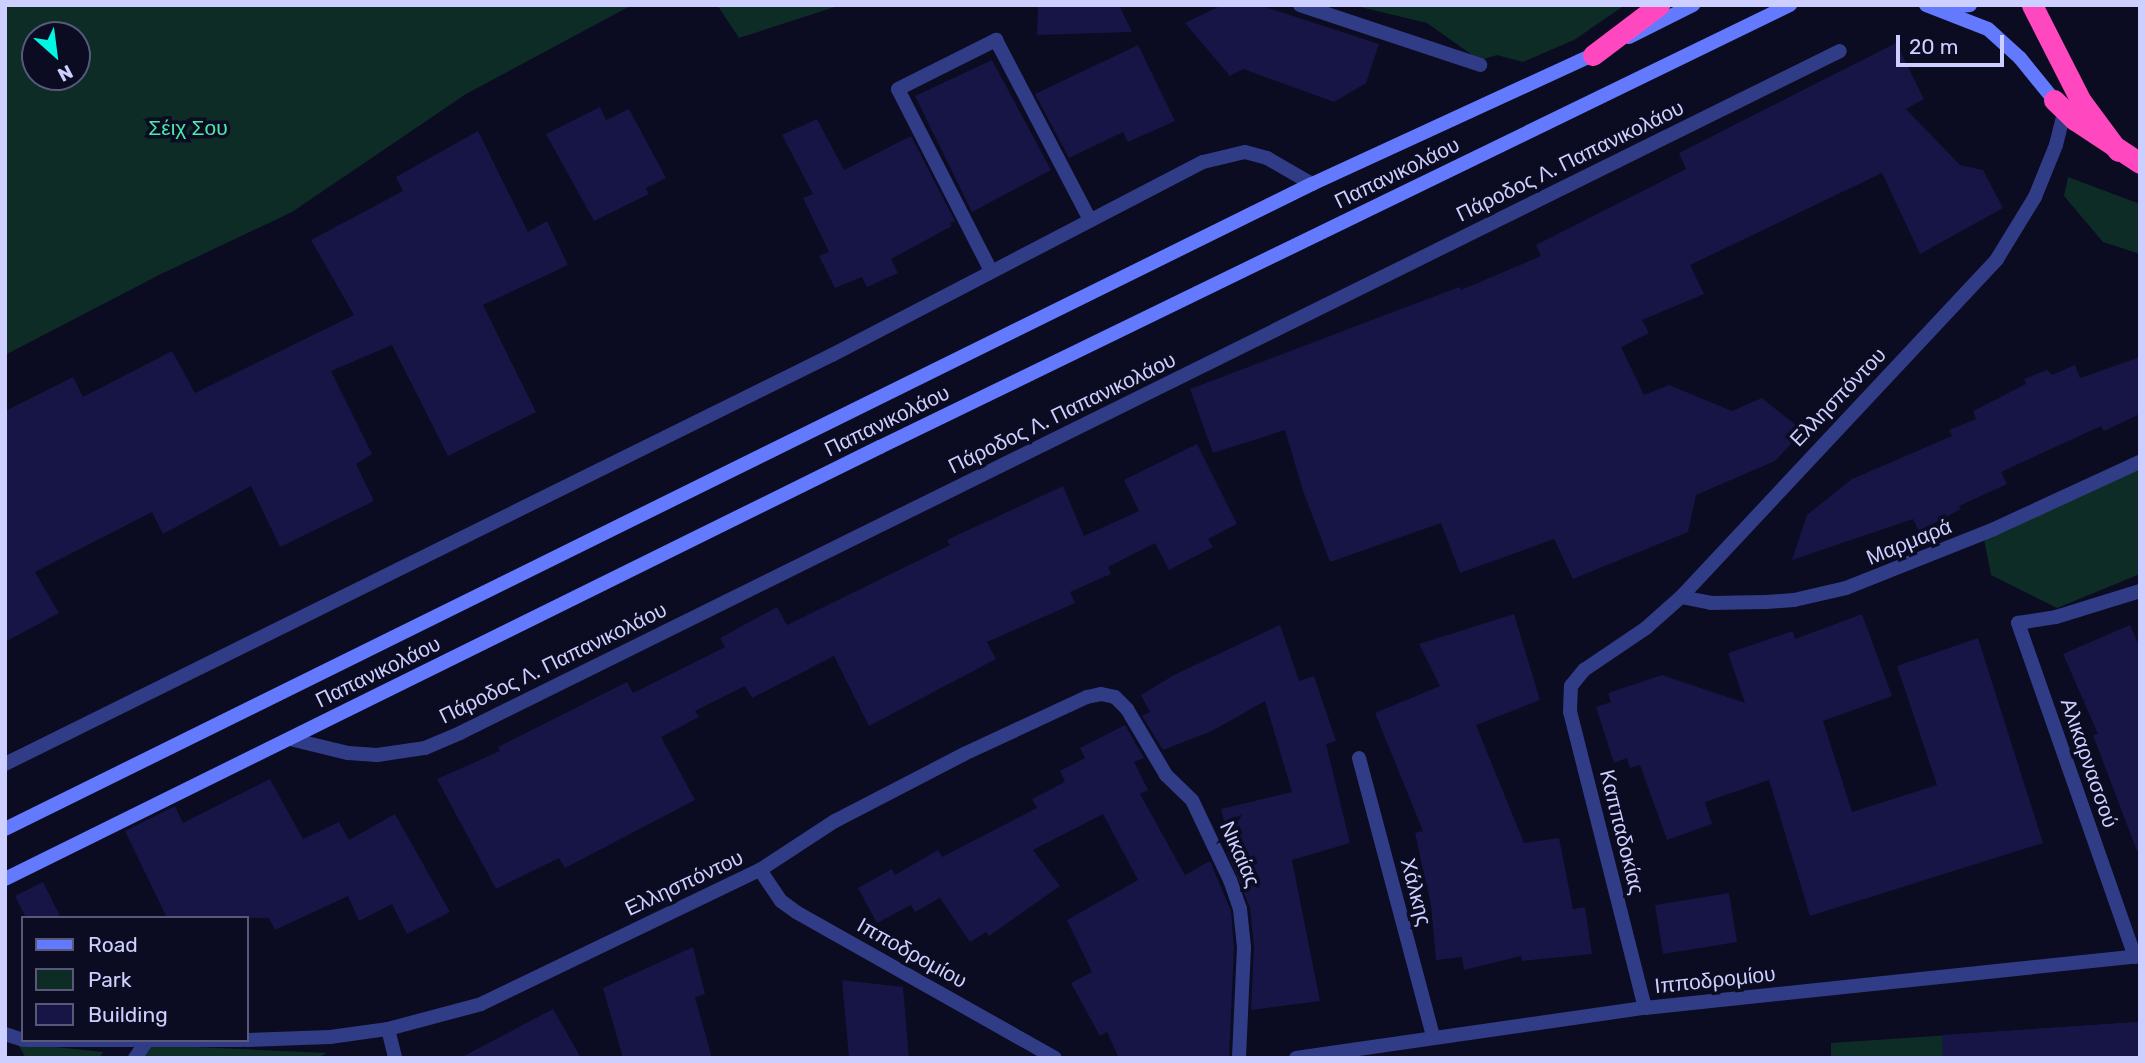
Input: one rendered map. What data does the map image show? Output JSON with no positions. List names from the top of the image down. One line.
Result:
{"streets":{"main road":["Παπανικολάου"],"street":["Πάροδος Λ. Παπανικολάου","Ελλησπόντου","Μαρμαρά","Αλικαρνασσού","Καππαδοκίας","Νικαίας","Χάλκης","Ιπποδρομίου"]},"crossings":[["Πάροδος Λ. Παπανικολάου","Παπανικολάου"],["Ελλησπόντου","Μαρμαρά"],["Ελλησπόντου","Καππαδοκίας"],["Ελλησπόντου","Νικαίας"],["Ελλησπόντου","Ιπποδρομίου"],["Αλικαρνασσού","Ιπποδρομίου"],["Καππαδοκίας","Ιπποδρομίου"],["Χάλκης","Ιπποδρομίου"]],"parks":["Σέιχ Σου"],"legend":["Road","Park","Building"],"scale_bar":"20 m","north":"bottom right"}
